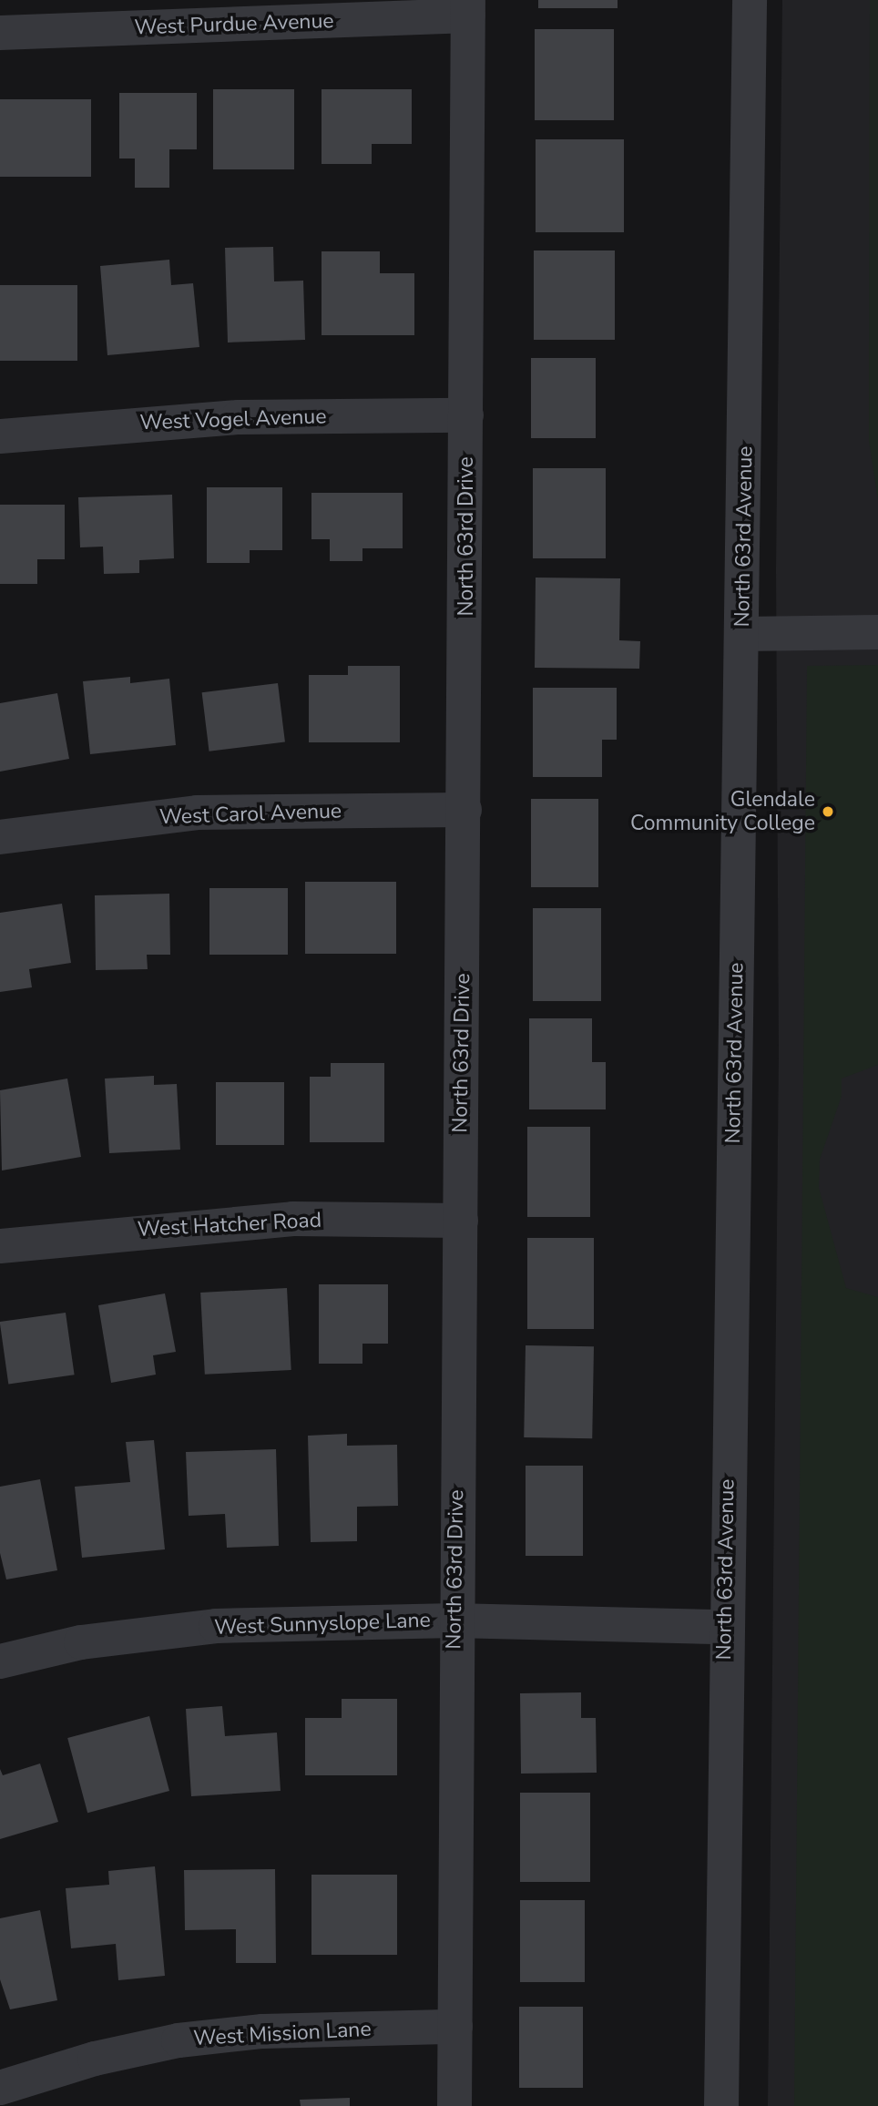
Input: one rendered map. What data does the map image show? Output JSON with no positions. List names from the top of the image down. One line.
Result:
{"streets":{"street":["West Purdue Avenue","West Vogel Avenue","North 63rd Drive","North 63rd Avenue","West Carol Avenue","West Hatcher Road","West Sunnyslope Lane","West Mission Lane"]},"crossings":[["West Purdue Avenue","North 63rd Drive"],["West Vogel Avenue","North 63rd Drive"],["North 63rd Drive","West Carol Avenue"],["North 63rd Drive","West Hatcher Road"],["North 63rd Drive","West Sunnyslope Lane"],["North 63rd Drive","West Mission Lane"],["North 63rd Avenue","West Sunnyslope Lane"]],"places":["Glendale Community College"]}
